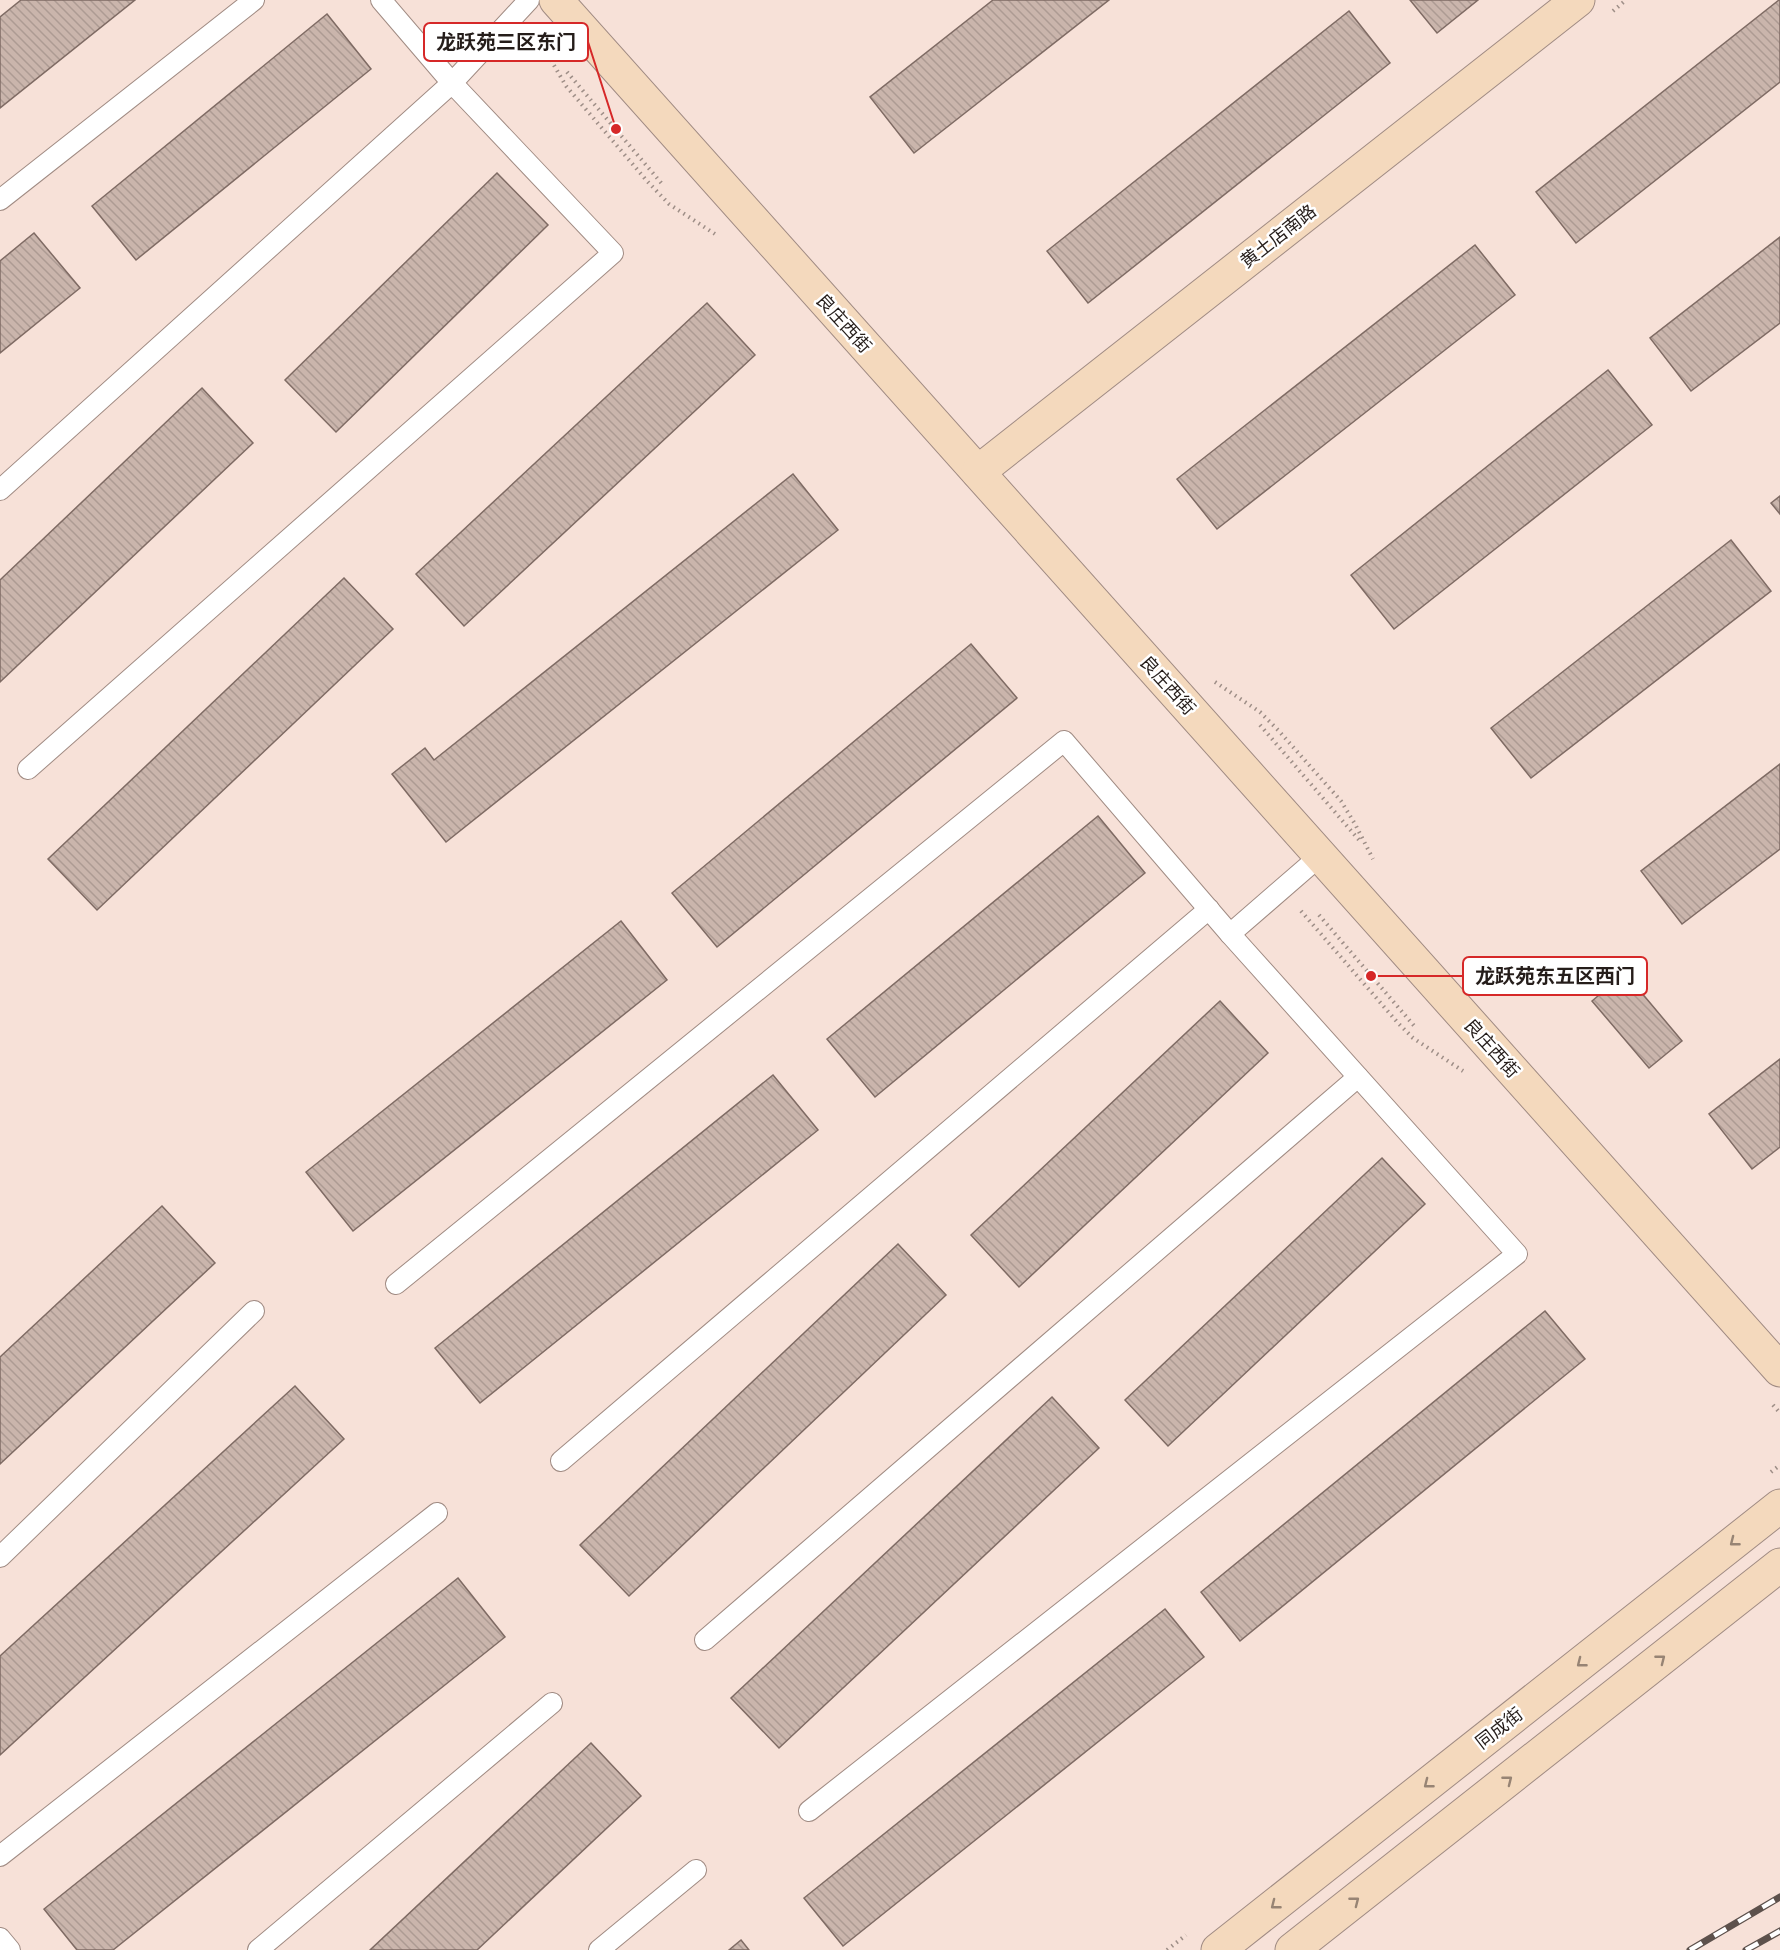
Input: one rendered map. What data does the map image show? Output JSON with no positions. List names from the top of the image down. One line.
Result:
{"streets":{"street":["黄土店南路","良庄西街","同成街"]},"crossings":[["黄土店南路","良庄西街"]],"places":["龙跃苑三区东门","龙跃苑东五区西门"]}
